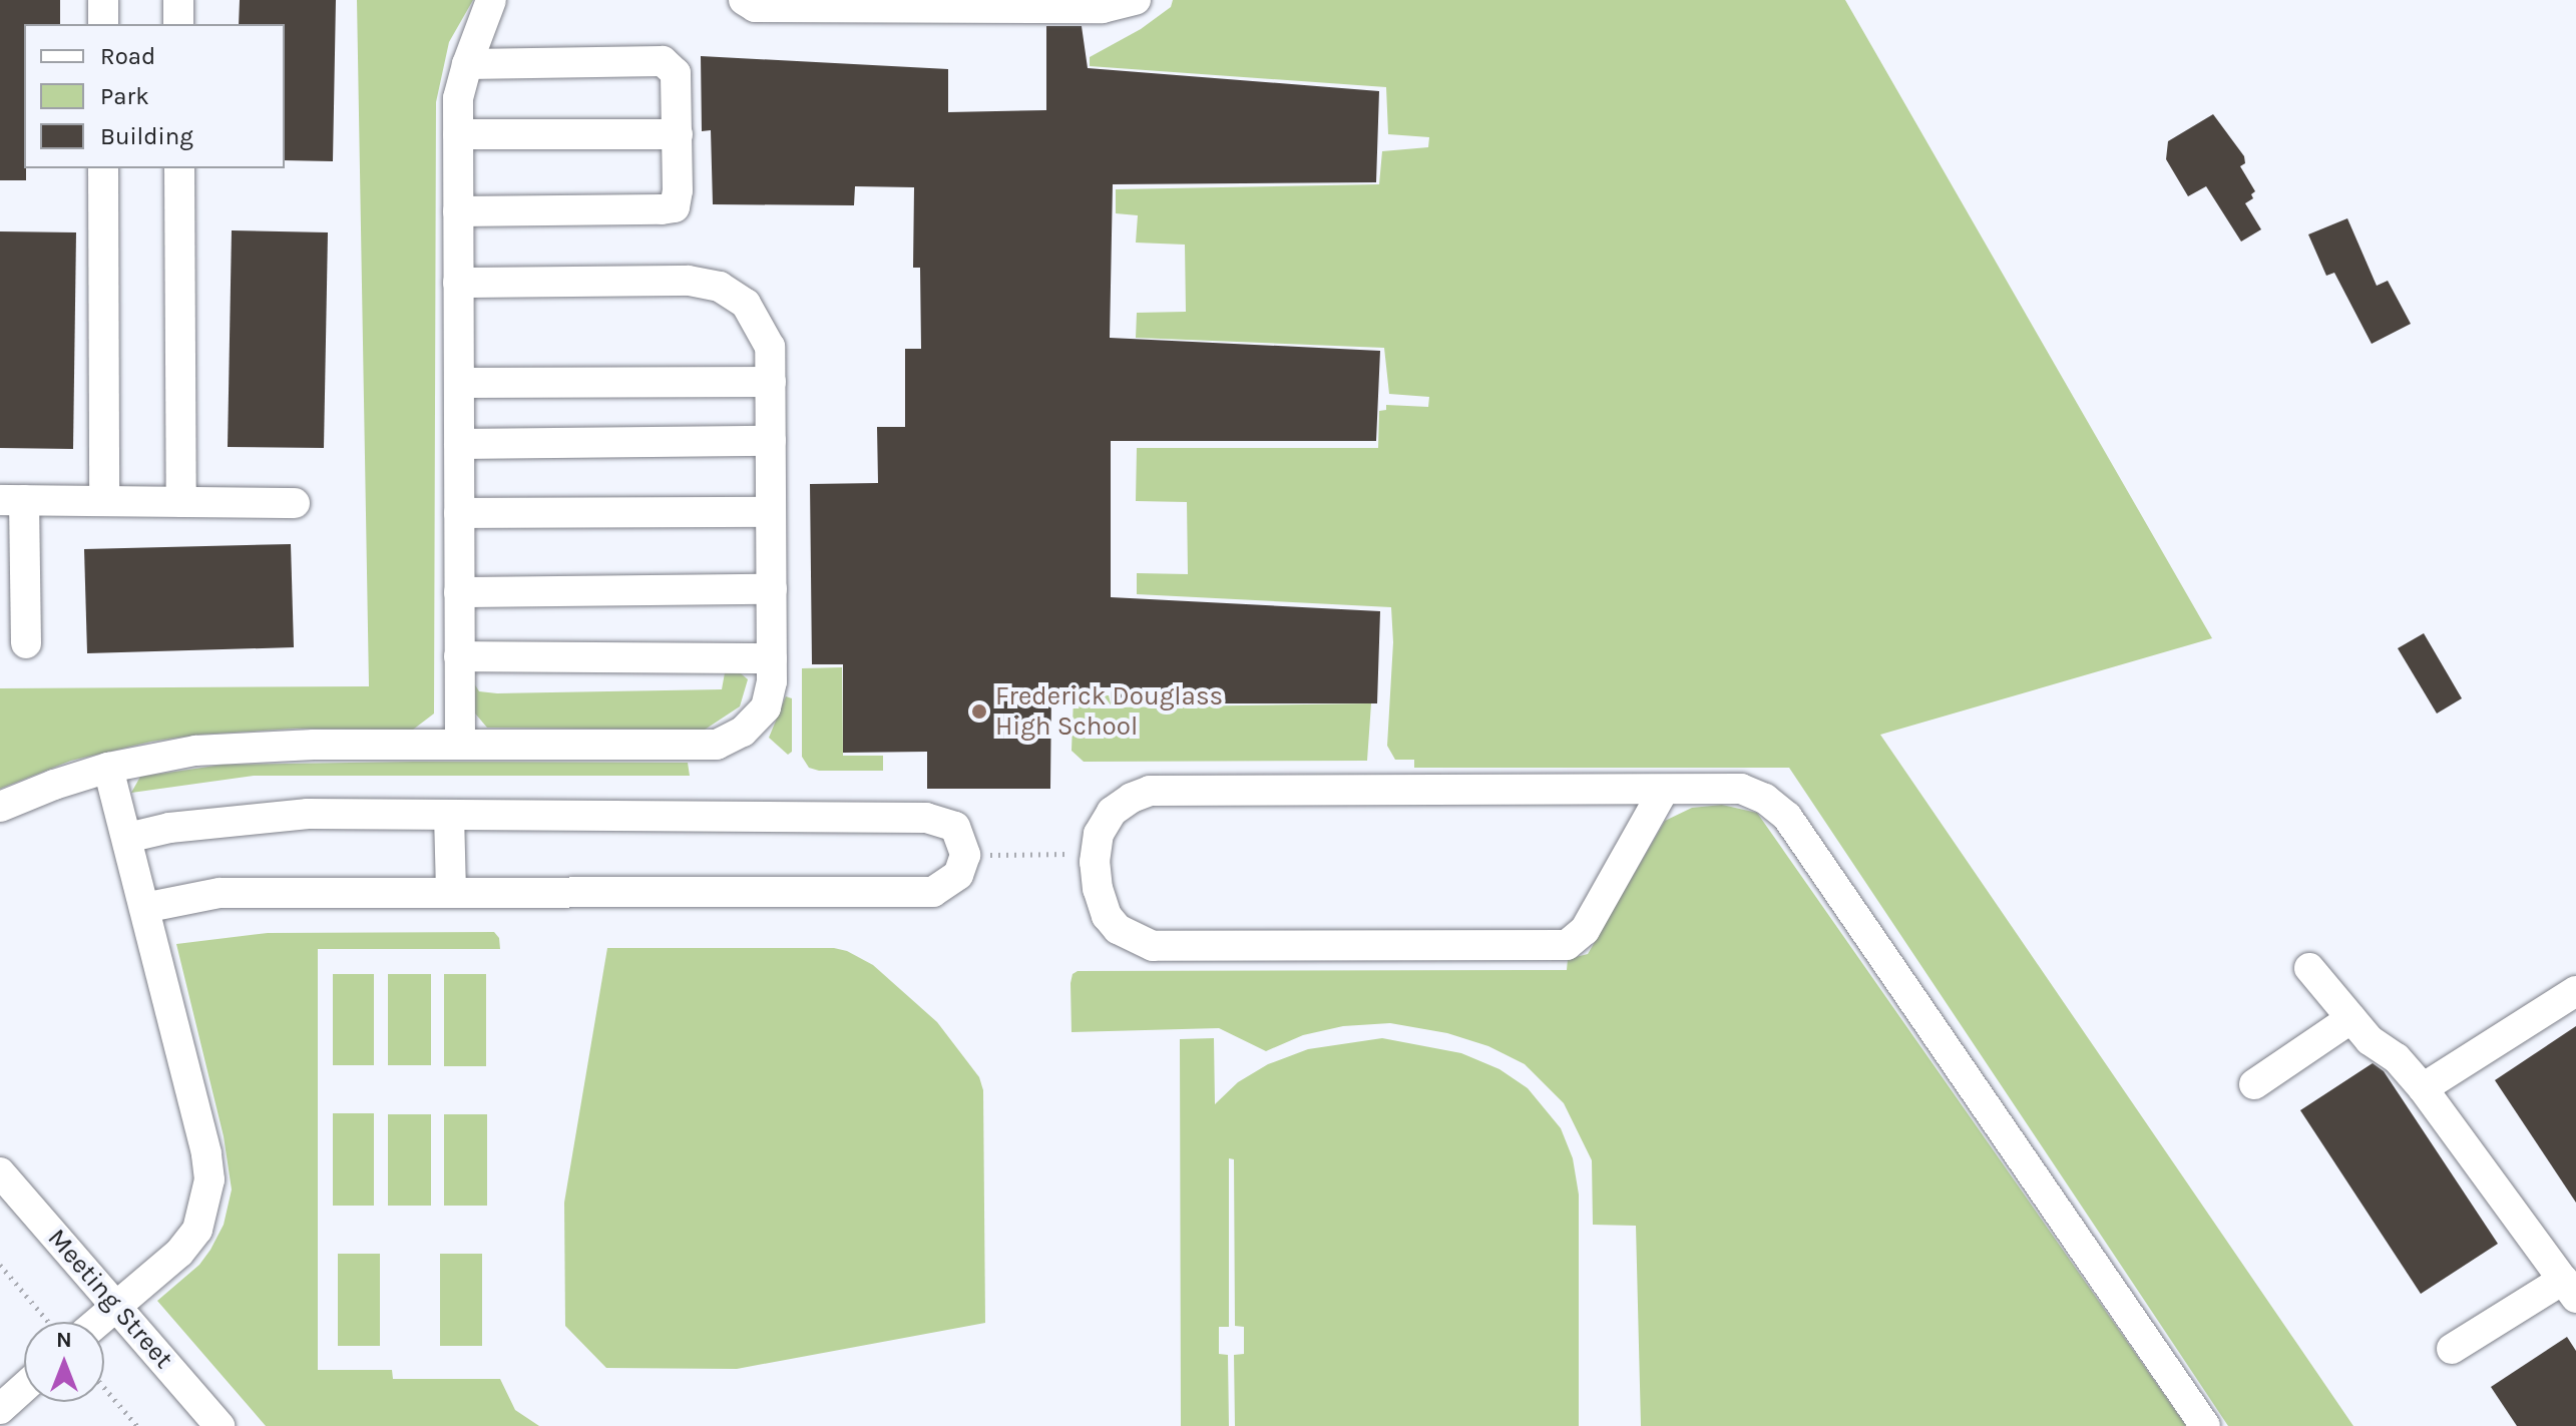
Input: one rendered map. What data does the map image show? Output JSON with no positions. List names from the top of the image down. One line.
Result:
{"streets":{"street":["Meeting Street"]},"places":["Frederick Douglass High School"],"legend":["Road","Park","Building"],"north":"top"}
